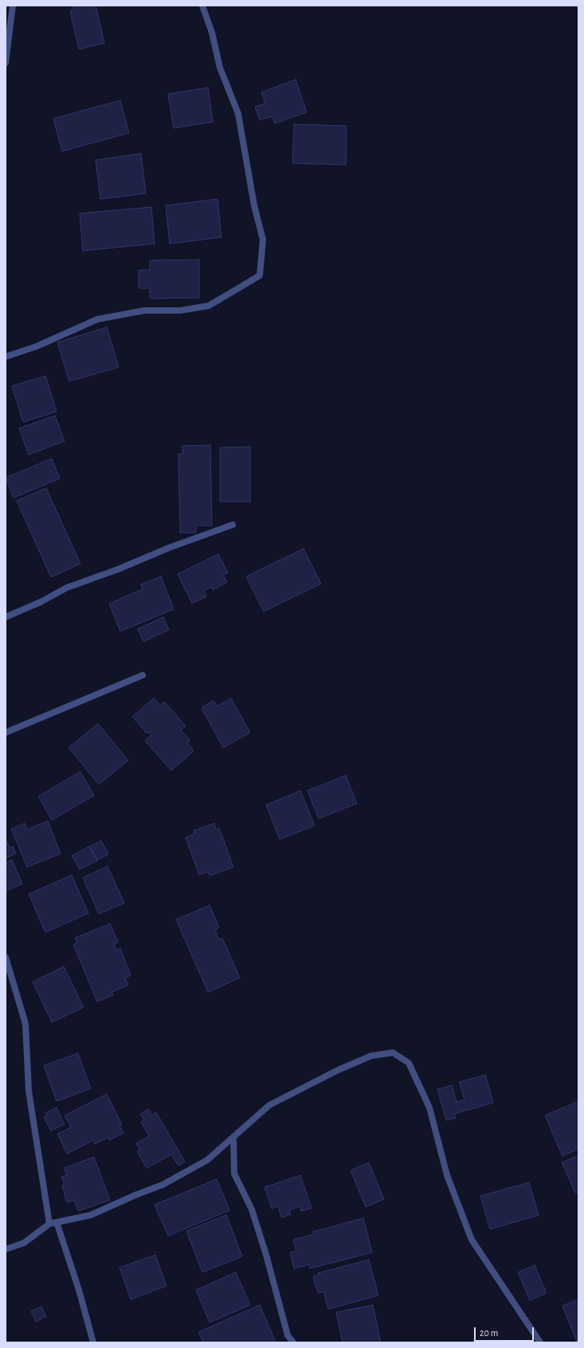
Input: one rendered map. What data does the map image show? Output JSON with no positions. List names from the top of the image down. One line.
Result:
{"scale_bar":"20 m"}
